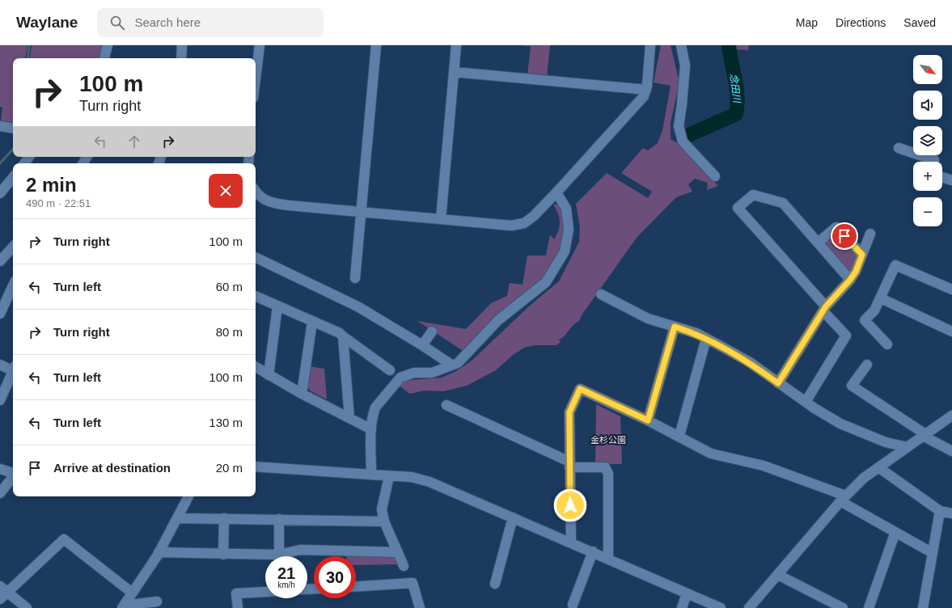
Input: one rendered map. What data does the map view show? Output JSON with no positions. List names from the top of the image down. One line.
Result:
{"water":["念田川"],"parks":["金杉公園"],"north":"bottom right","page":{"header":"Waylane","search":"Search here","nav":["Map","Directions","Saved"],"map_buttons":["+","−"],"turn":["100 m","Turn right"],"heading":["2 min","490 m · 22:51"],"list":[{"name":"Turn right","value":"100 m"},{"name":"Turn left","value":"60 m"},{"name":"Turn right","value":"80 m"},{"name":"Turn left","value":"100 m"},{"name":"Turn left","value":"130 m"},{"name":"Arrive at destination","value":"20 m"}],"speed":"21 km/h","limit":"30"}}
